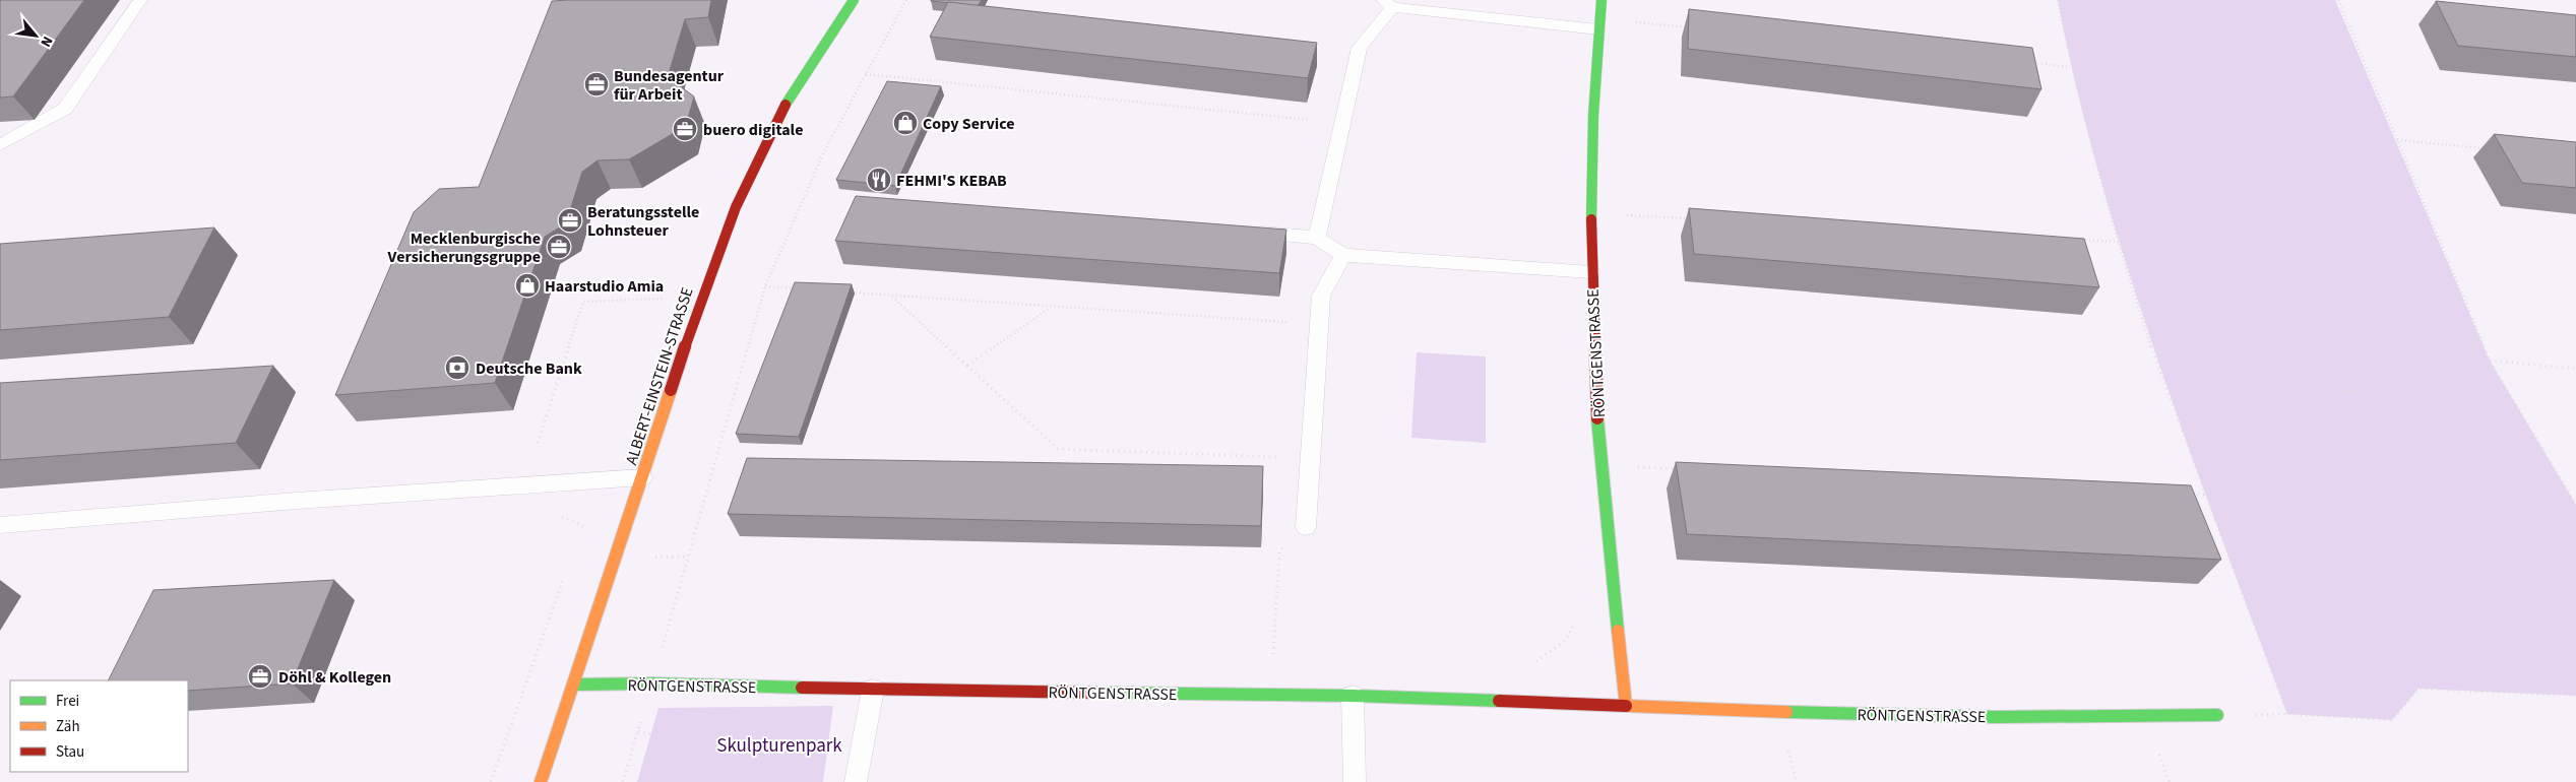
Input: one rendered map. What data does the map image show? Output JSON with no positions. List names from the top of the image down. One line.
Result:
{"streets":{"street":["RÖNTGENSTRASSE","ALBERT-EINSTEIN-STRASSE"]},"crossings":[["RÖNTGENSTRASSE","ALBERT-EINSTEIN-STRASSE"]],"parks":["Skulpturenpark"],"places":{"office":["Bundesagentur für Arbeit","buero digitale","Beratungsstelle Lohnsteuer","Mecklenburgische Versicherungsgruppe","Döhl & Kollegen"],"shop":["Copy Service","Haarstudio Amia"],"restaurant":["FEHMI'S KEBAB"],"bank":["Deutsche Bank"]},"legend":["Frei","Zäh","Stau"],"north":"bottom right"}
